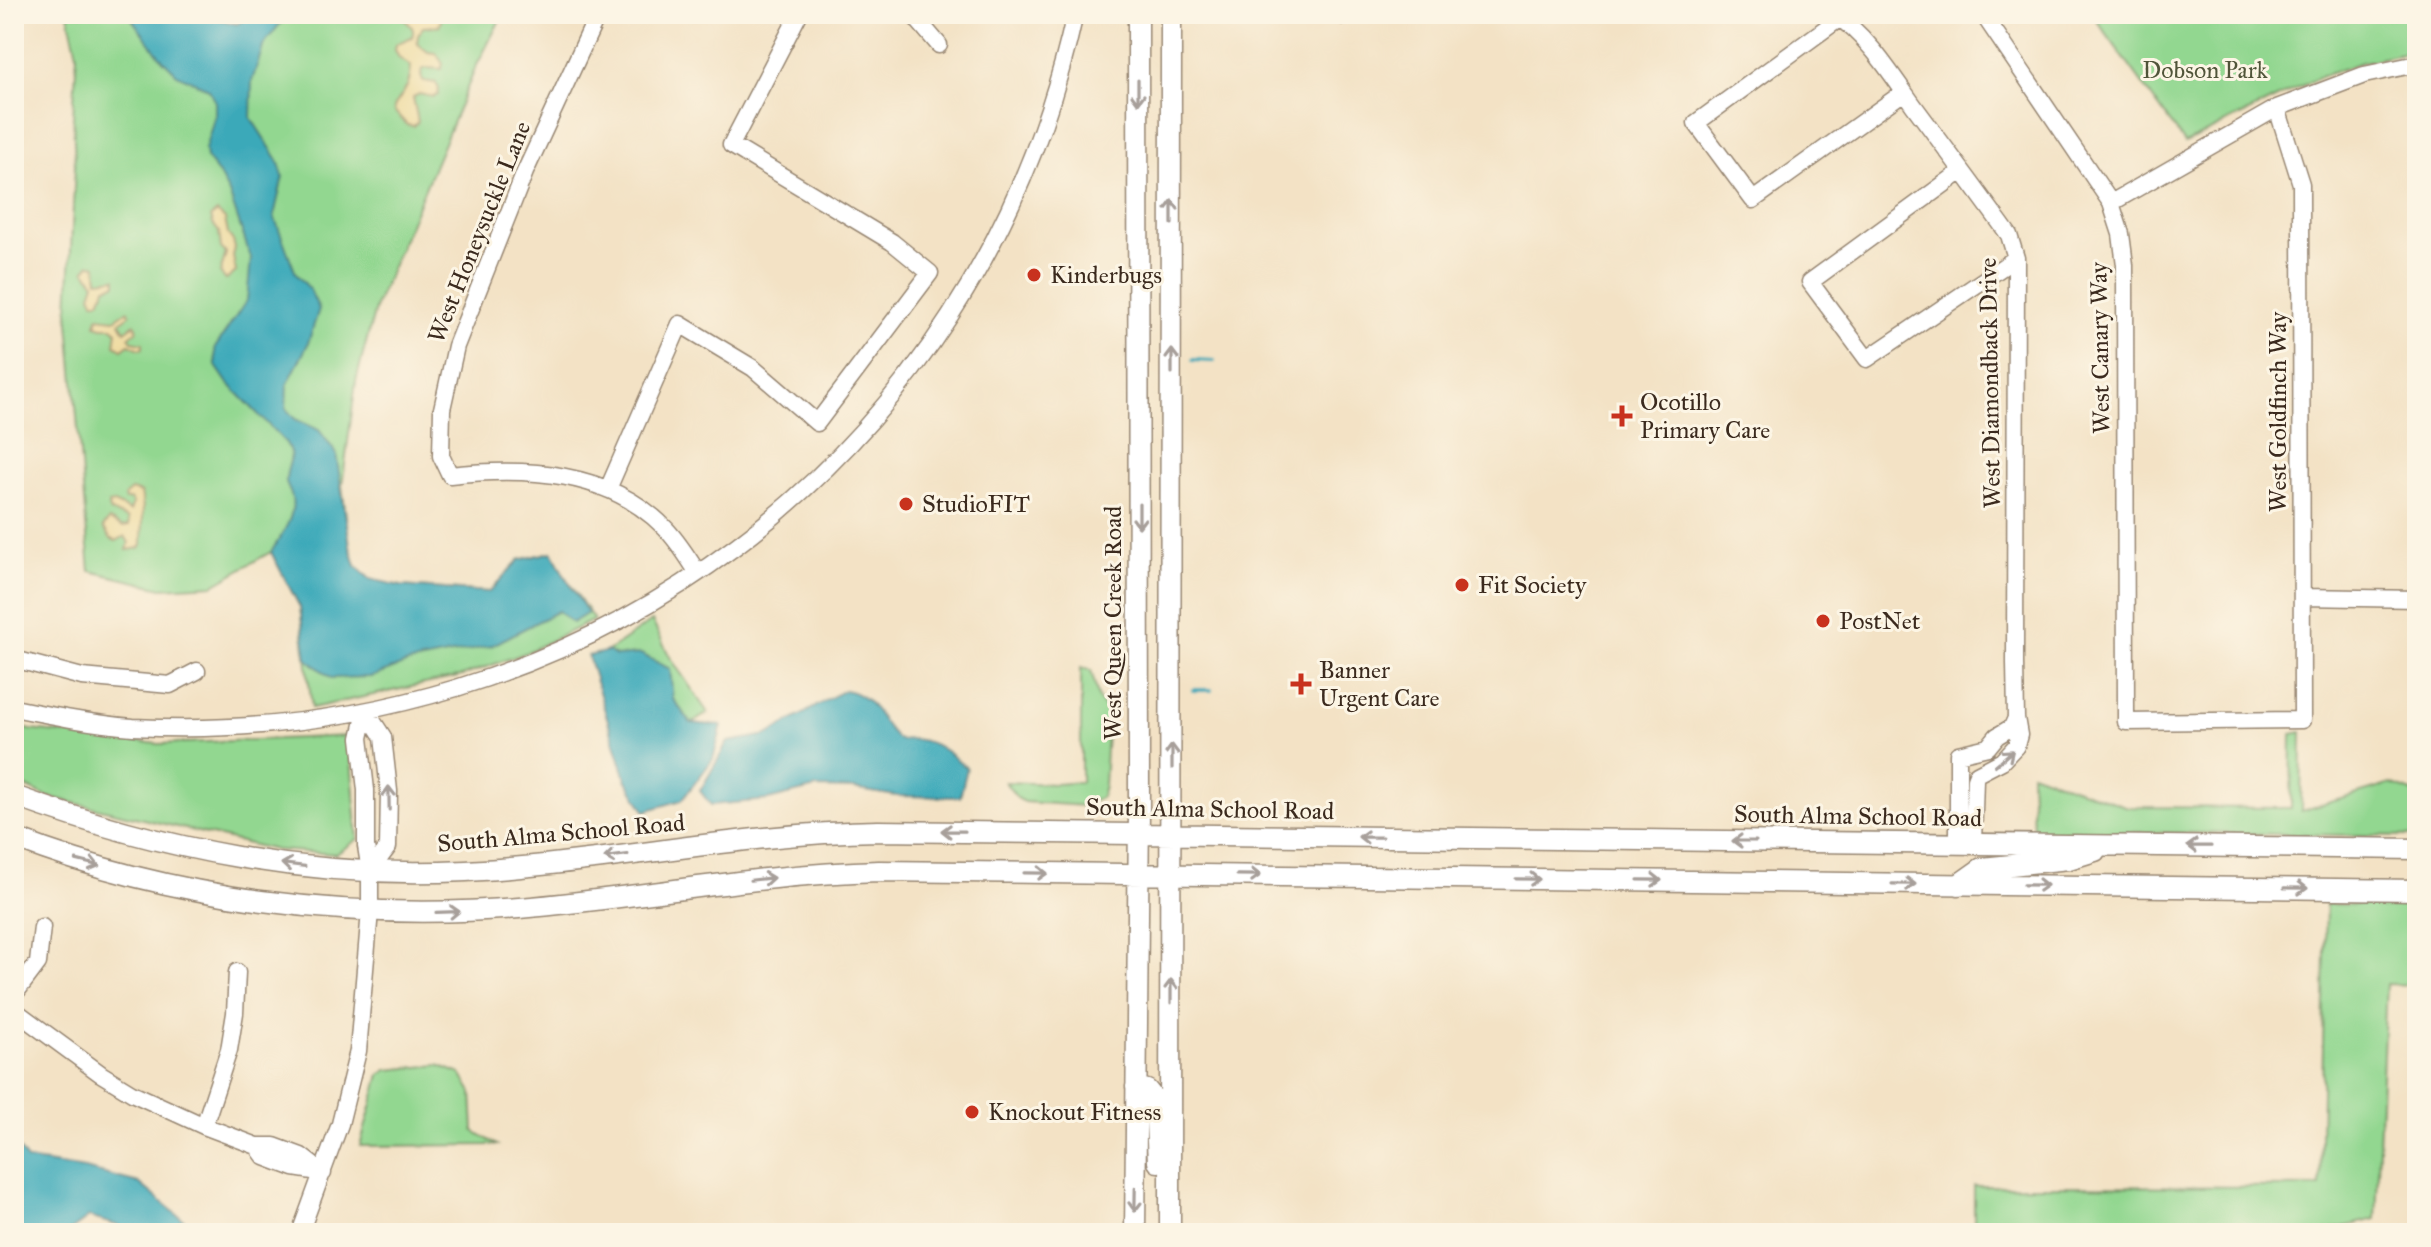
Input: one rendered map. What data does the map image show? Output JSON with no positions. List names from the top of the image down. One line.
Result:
{"streets":{"main road":["West Queen Creek Road","South Alma School Road"],"street":["West Honeysuckle Lane","West Canary Way","West Diamondback Drive","West Goldfinch Way"]},"crossings":[["West Canary Way","West Goldfinch Way"],["West Diamondback Drive","South Alma School Road"],["West Queen Creek Road","South Alma School Road"]],"parks":["Dobson Park"],"places":{"other":["Kinderbugs","StudioFIT","Fit Society","PostNet","Knockout Fitness"],"health":["Ocotillo Primary Care","Banner Urgent Care"]}}
